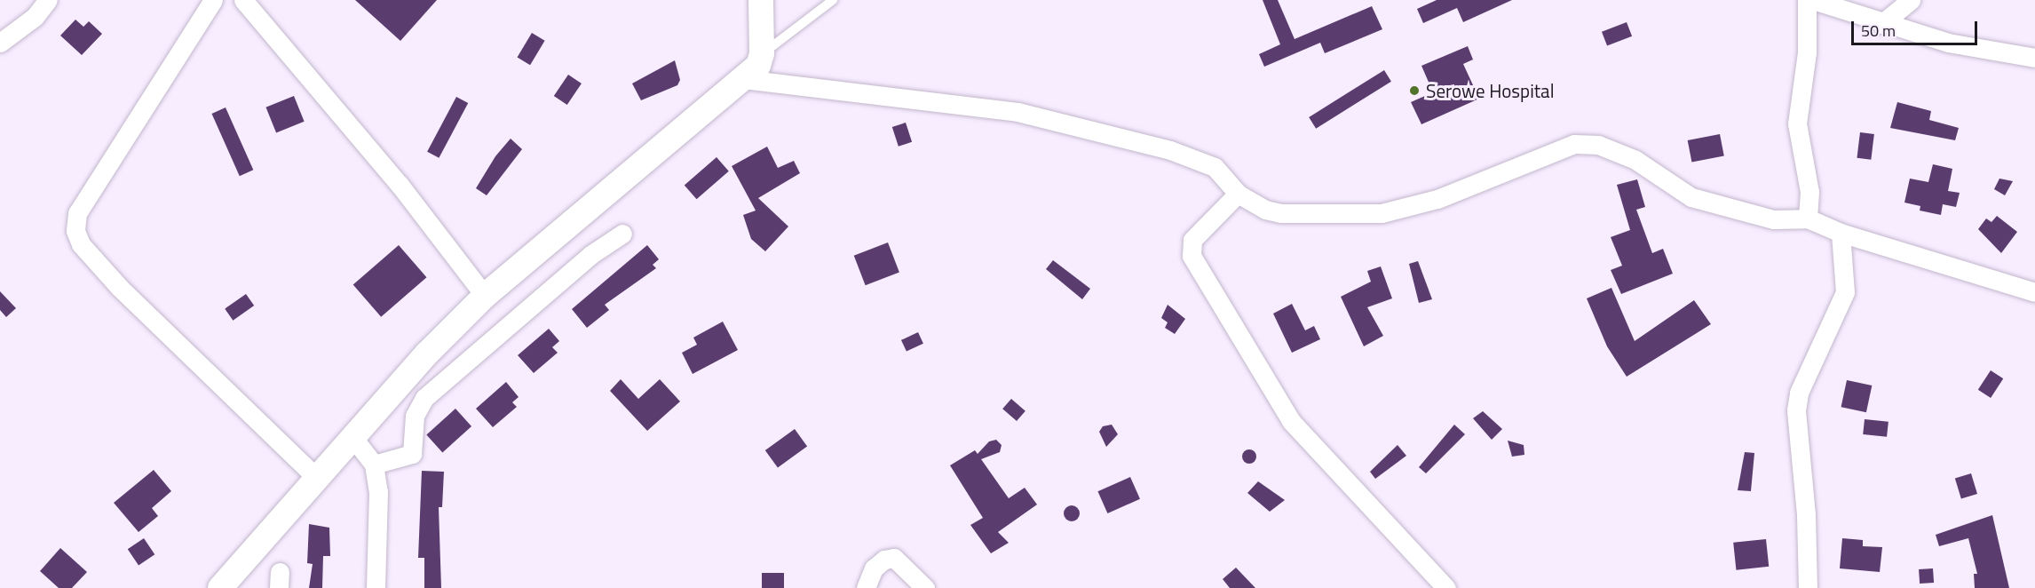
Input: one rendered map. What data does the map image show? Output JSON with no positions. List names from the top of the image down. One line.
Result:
{"places":["Serowe Hospital"],"scale_bar":"50 m"}
